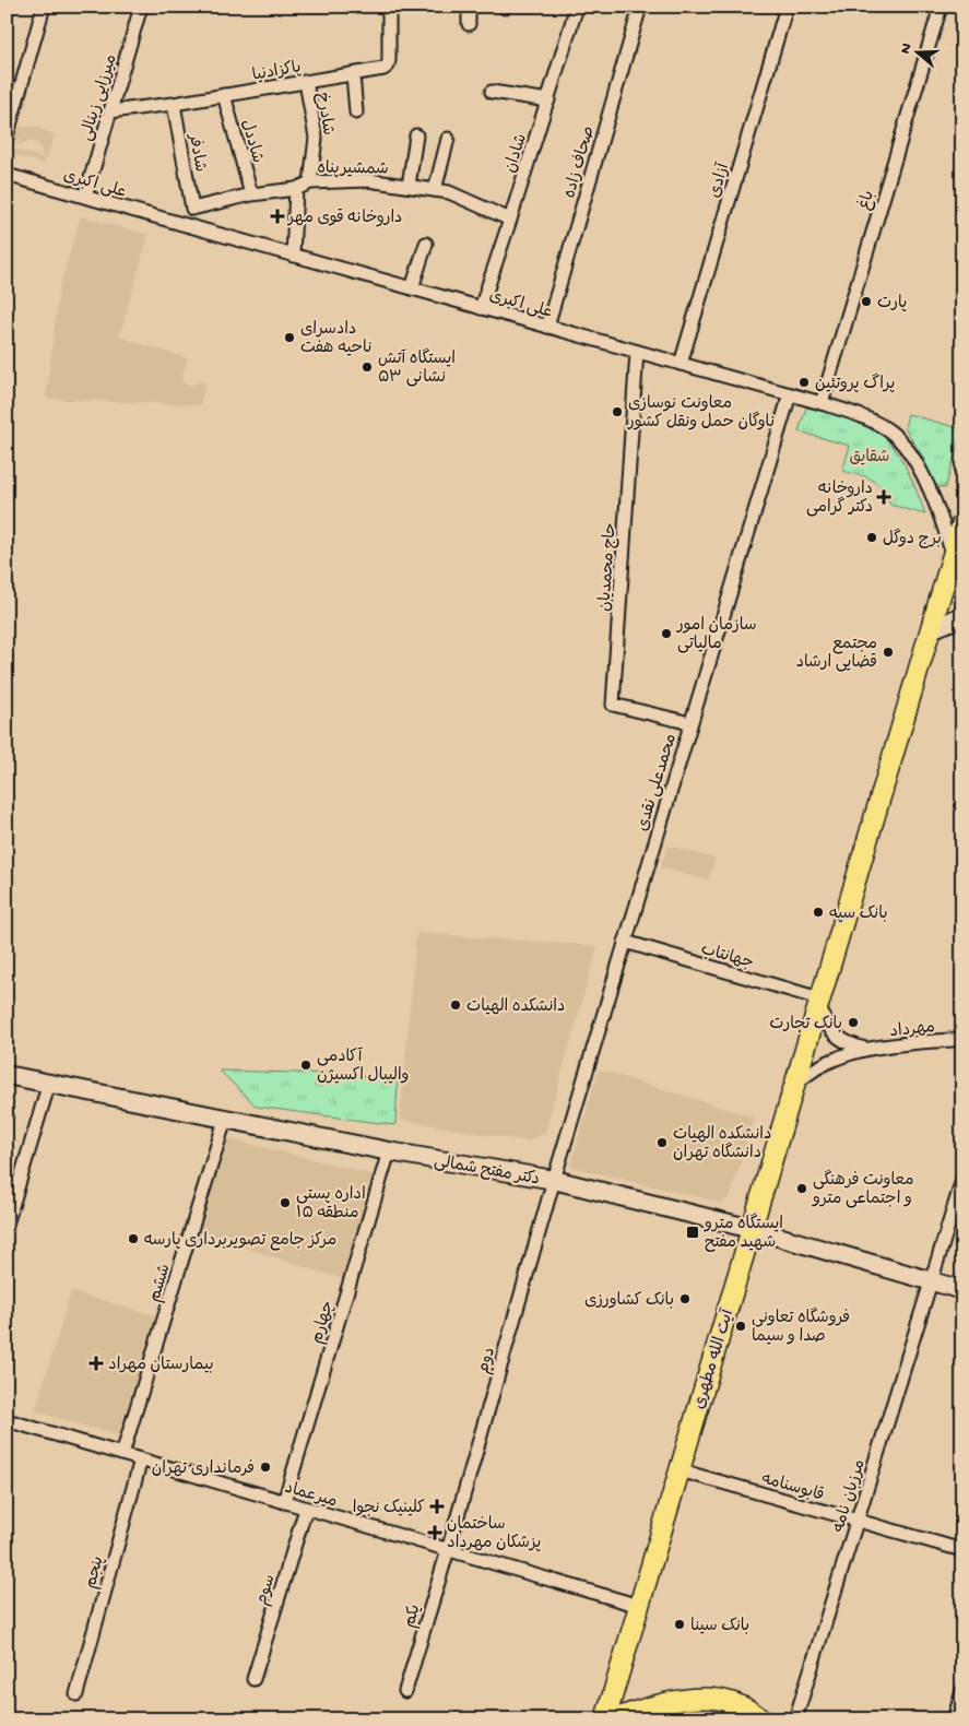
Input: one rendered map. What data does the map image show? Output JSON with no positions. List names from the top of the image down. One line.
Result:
{"streets":{"main road":["دکتر مفتح شمالی","آیت الله مطهری"],"street":["پاکزادنیا","میرزایی زینالی","شادرخ","شاددل","شادفر","شادان","صحاف زاده","شمشیرپناه","آزادی","علی‌ اکبری","باغ","حاج محمدیان","محمدعلی نقدی","جهانتاب","مهرداد","ششم","چهارم","دوم","قابوسنامه","میرعماد","مرزبان نامه","پنجم","سوم","یکم"]},"crossings":[["پاکزادنیا","میرزایی زینالی"],["پاکزادنیا","شادرخ"],["پاکزادنیا","شاددل"],["پاکزادنیا","شادفر"],["میرزایی زینالی","علی‌ اکبری"],["شادرخ","شمشیرپناه"],["شاددل","شمشیرپناه"],["شادفر","شمشیرپناه"],["شادان","شمشیرپناه"],["شادان","علی‌ اکبری"],["صحاف زاده","علی‌ اکبری"],["آزادی","علی‌ اکبری"],["علی‌ اکبری","باغ"],["علی‌ اکبری","حاج محمدیان"],["علی‌ اکبری","محمدعلی نقدی"],["علی‌ اکبری","آیت الله مطهری"],["حاج محمدیان","محمدعلی نقدی"],["محمدعلی نقدی","جهانتاب"],["محمدعلی نقدی","دکتر مفتح شمالی"],["محمدعلی نقدی","دوم"],["جهانتاب","آیت الله مطهری"],["دکتر مفتح شمالی","ششم"],["دکتر مفتح شمالی","چهارم"],["دکتر مفتح شمالی","آیت الله مطهری"],["دکتر مفتح شمالی","دوم"],["دکتر مفتح شمالی","مرزبان نامه"],["ششم","میرعماد"],["چهارم","میرعماد"],["آیت الله مطهری","قابوسنامه"],["آیت الله مطهری","میرعماد"],["دوم","میرعماد"],["دوم","یکم"],["قابوسنامه","مرزبان نامه"],["میرعماد","پنجم"],["میرعماد","سوم"],["میرعماد","یکم"]],"parks":["شقایق"],"places":{"health":["داروخانه قوی مهر","داروخانه دکتر گرامی","بیمارستان مهراد","کلینیک نجوا","ساختمان پزشکان مهرداد"],"other":["پارت","دادسرای ناحیه هفت","ایستگاه آتش نشانی ۵۳","پراگ پروتئین","معاونت نوسازی ناوگان حمل ونقل کشور","برج دوگل","سازمان امور مالیاتی","مجتمع قضایی ارشاد","بانک سپه","دانشکده الهیات","بانک تجارت","آکادمی والیبال اکسیژن","دانشکده الهیات دانشگاه تهران","معاونت فرهنگی و اجتماعی مترو","اداره پستی منطقه ۱۵","مرکز جامع تصویربرداری پارسه","بانک کشاورزی","فروشگاه تعاونی صدا و سیما","فرمانداری تهران","بانک سینا"],"transit":["ایستگاه مترو شهید مفتح"]},"north":"left"}
